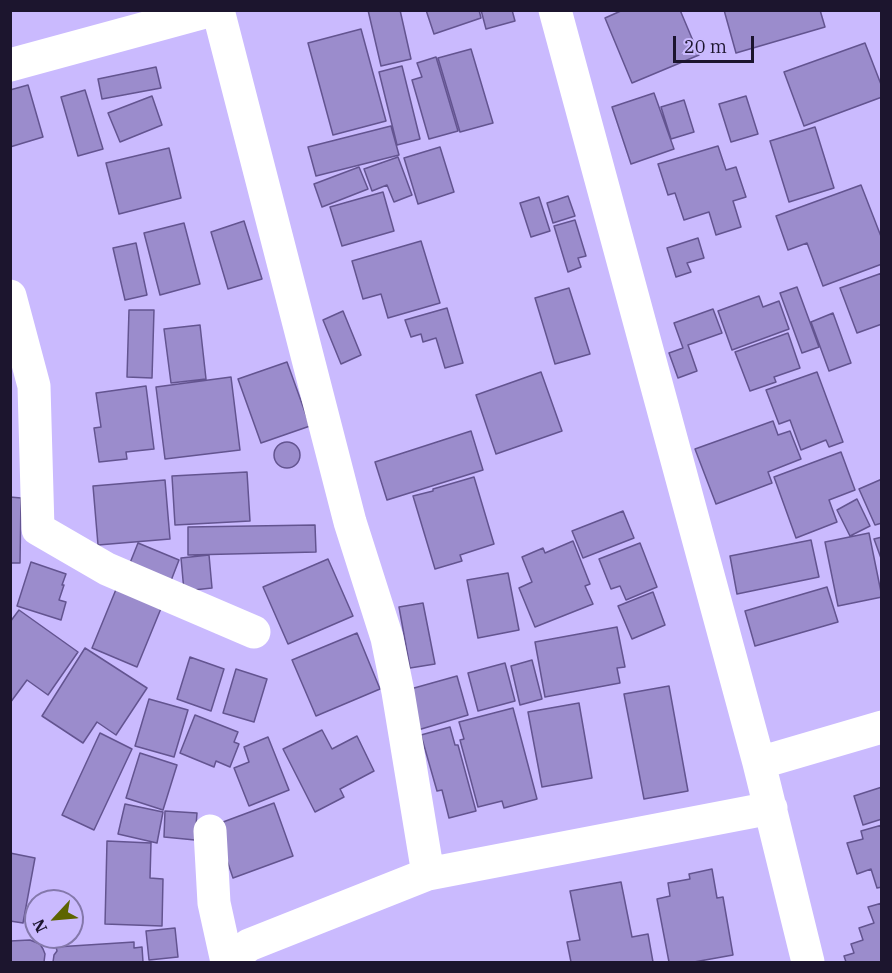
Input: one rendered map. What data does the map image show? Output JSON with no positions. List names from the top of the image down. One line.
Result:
{"scale_bar":"20 m","north":"bottom left"}
